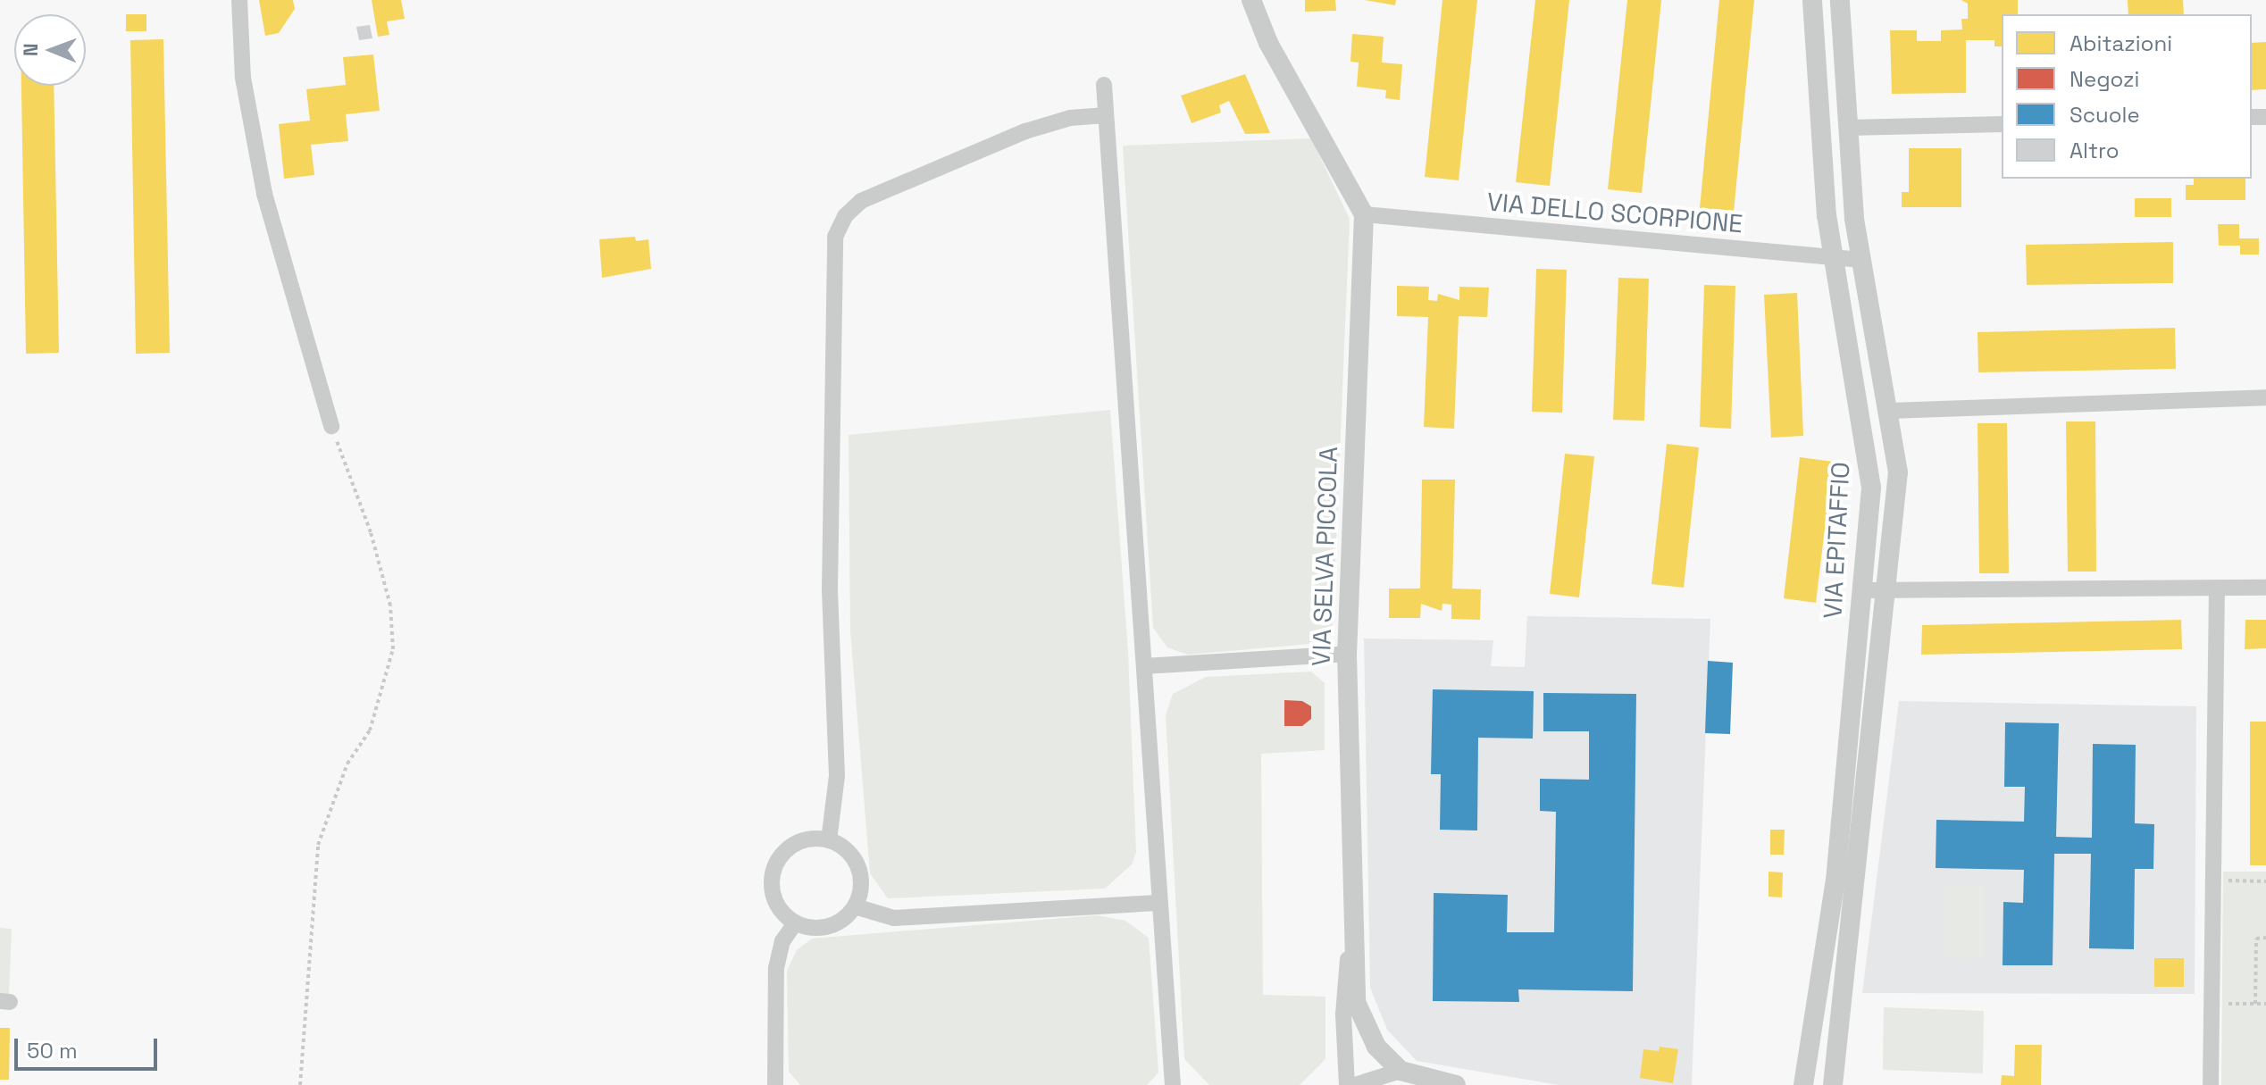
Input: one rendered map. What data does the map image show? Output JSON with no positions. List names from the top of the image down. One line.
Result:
{"streets":{"street":["VIA DELLO SCORPIONE","VIA EPITAFFIO","VIA SELVA PICCOLA"]},"crossings":[["VIA DELLO SCORPIONE","VIA EPITAFFIO"],["VIA DELLO SCORPIONE","VIA SELVA PICCOLA"]],"legend":["Abitazioni","Negozi","Scuole","Altro"],"scale_bar":"50 m","north":"left"}
